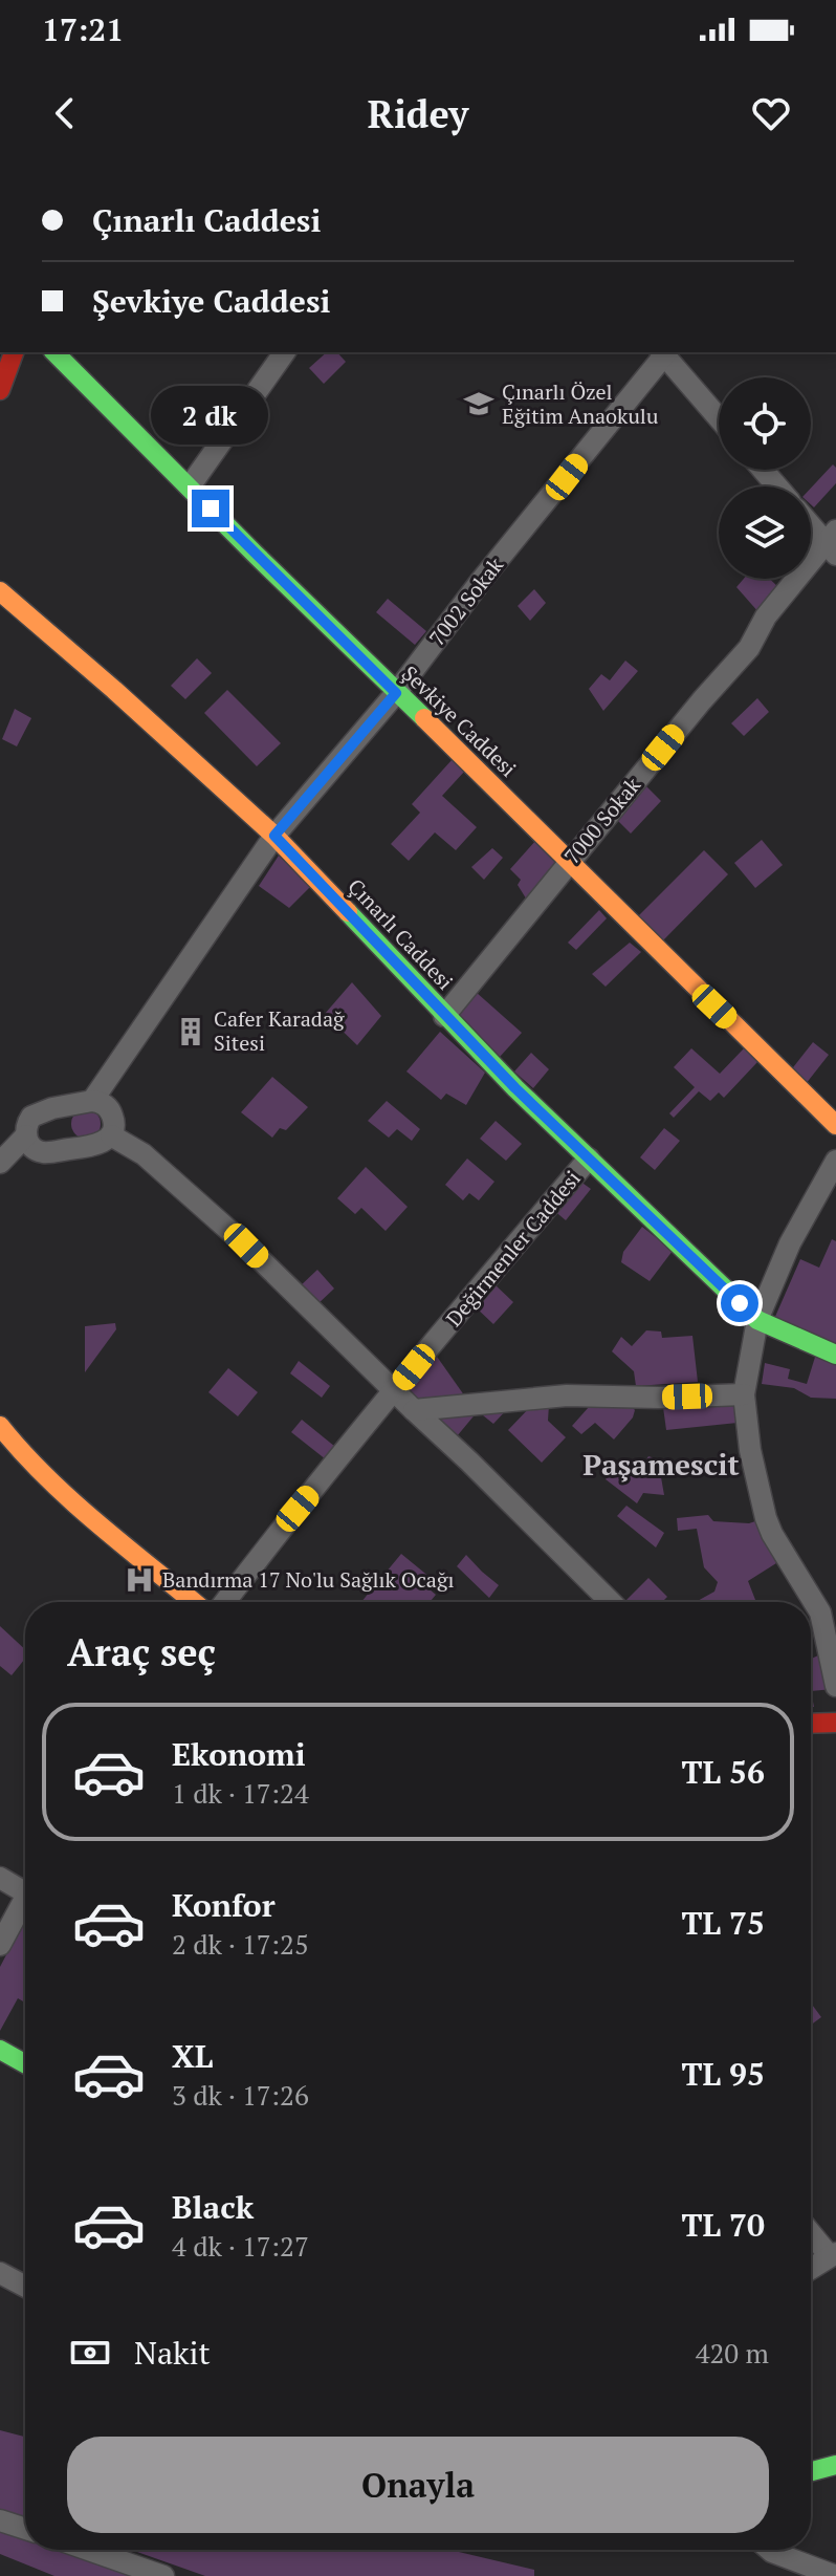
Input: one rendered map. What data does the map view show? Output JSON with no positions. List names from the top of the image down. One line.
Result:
{"streets":{"street":["7002 Sokak","Şevkiye Caddesi","7000 Sokak","Çınarlı Caddesi","Değirmenler Caddesi"]},"crossings":[["7002 Sokak","Şevkiye Caddesi"],["7002 Sokak","Çınarlı Caddesi"],["Şevkiye Caddesi","7000 Sokak"],["7000 Sokak","Çınarlı Caddesi"],["Çınarlı Caddesi","Değirmenler Caddesi"]],"districts":["Paşamescit"],"places":{"school or university":["Çınarlı Özel Eğitim Anaokulu"],"building":["Cafer Karadağ Sitesi"],"hospital":["Bandırma 17 No'lu Sağlık Ocağı"]},"page":{"status":"17:21","header":"Ridey","banner":["Çınarlı Caddesi","Şevkiye Caddesi"],"bubble":"2 dk","heading":"Araç seç","list":[{"name":"Ekonomi","note":"1 dk · 17:24","value":"TL 56"},{"name":"Konfor","note":"2 dk · 17:25","value":"TL 75"},{"name":"XL","note":"3 dk · 17:26","value":"TL 95"},{"name":"Black","note":"4 dk · 17:27","value":"TL 70"}],"pay":["Nakit","420 m"],"buttons":"Onayla"}}
